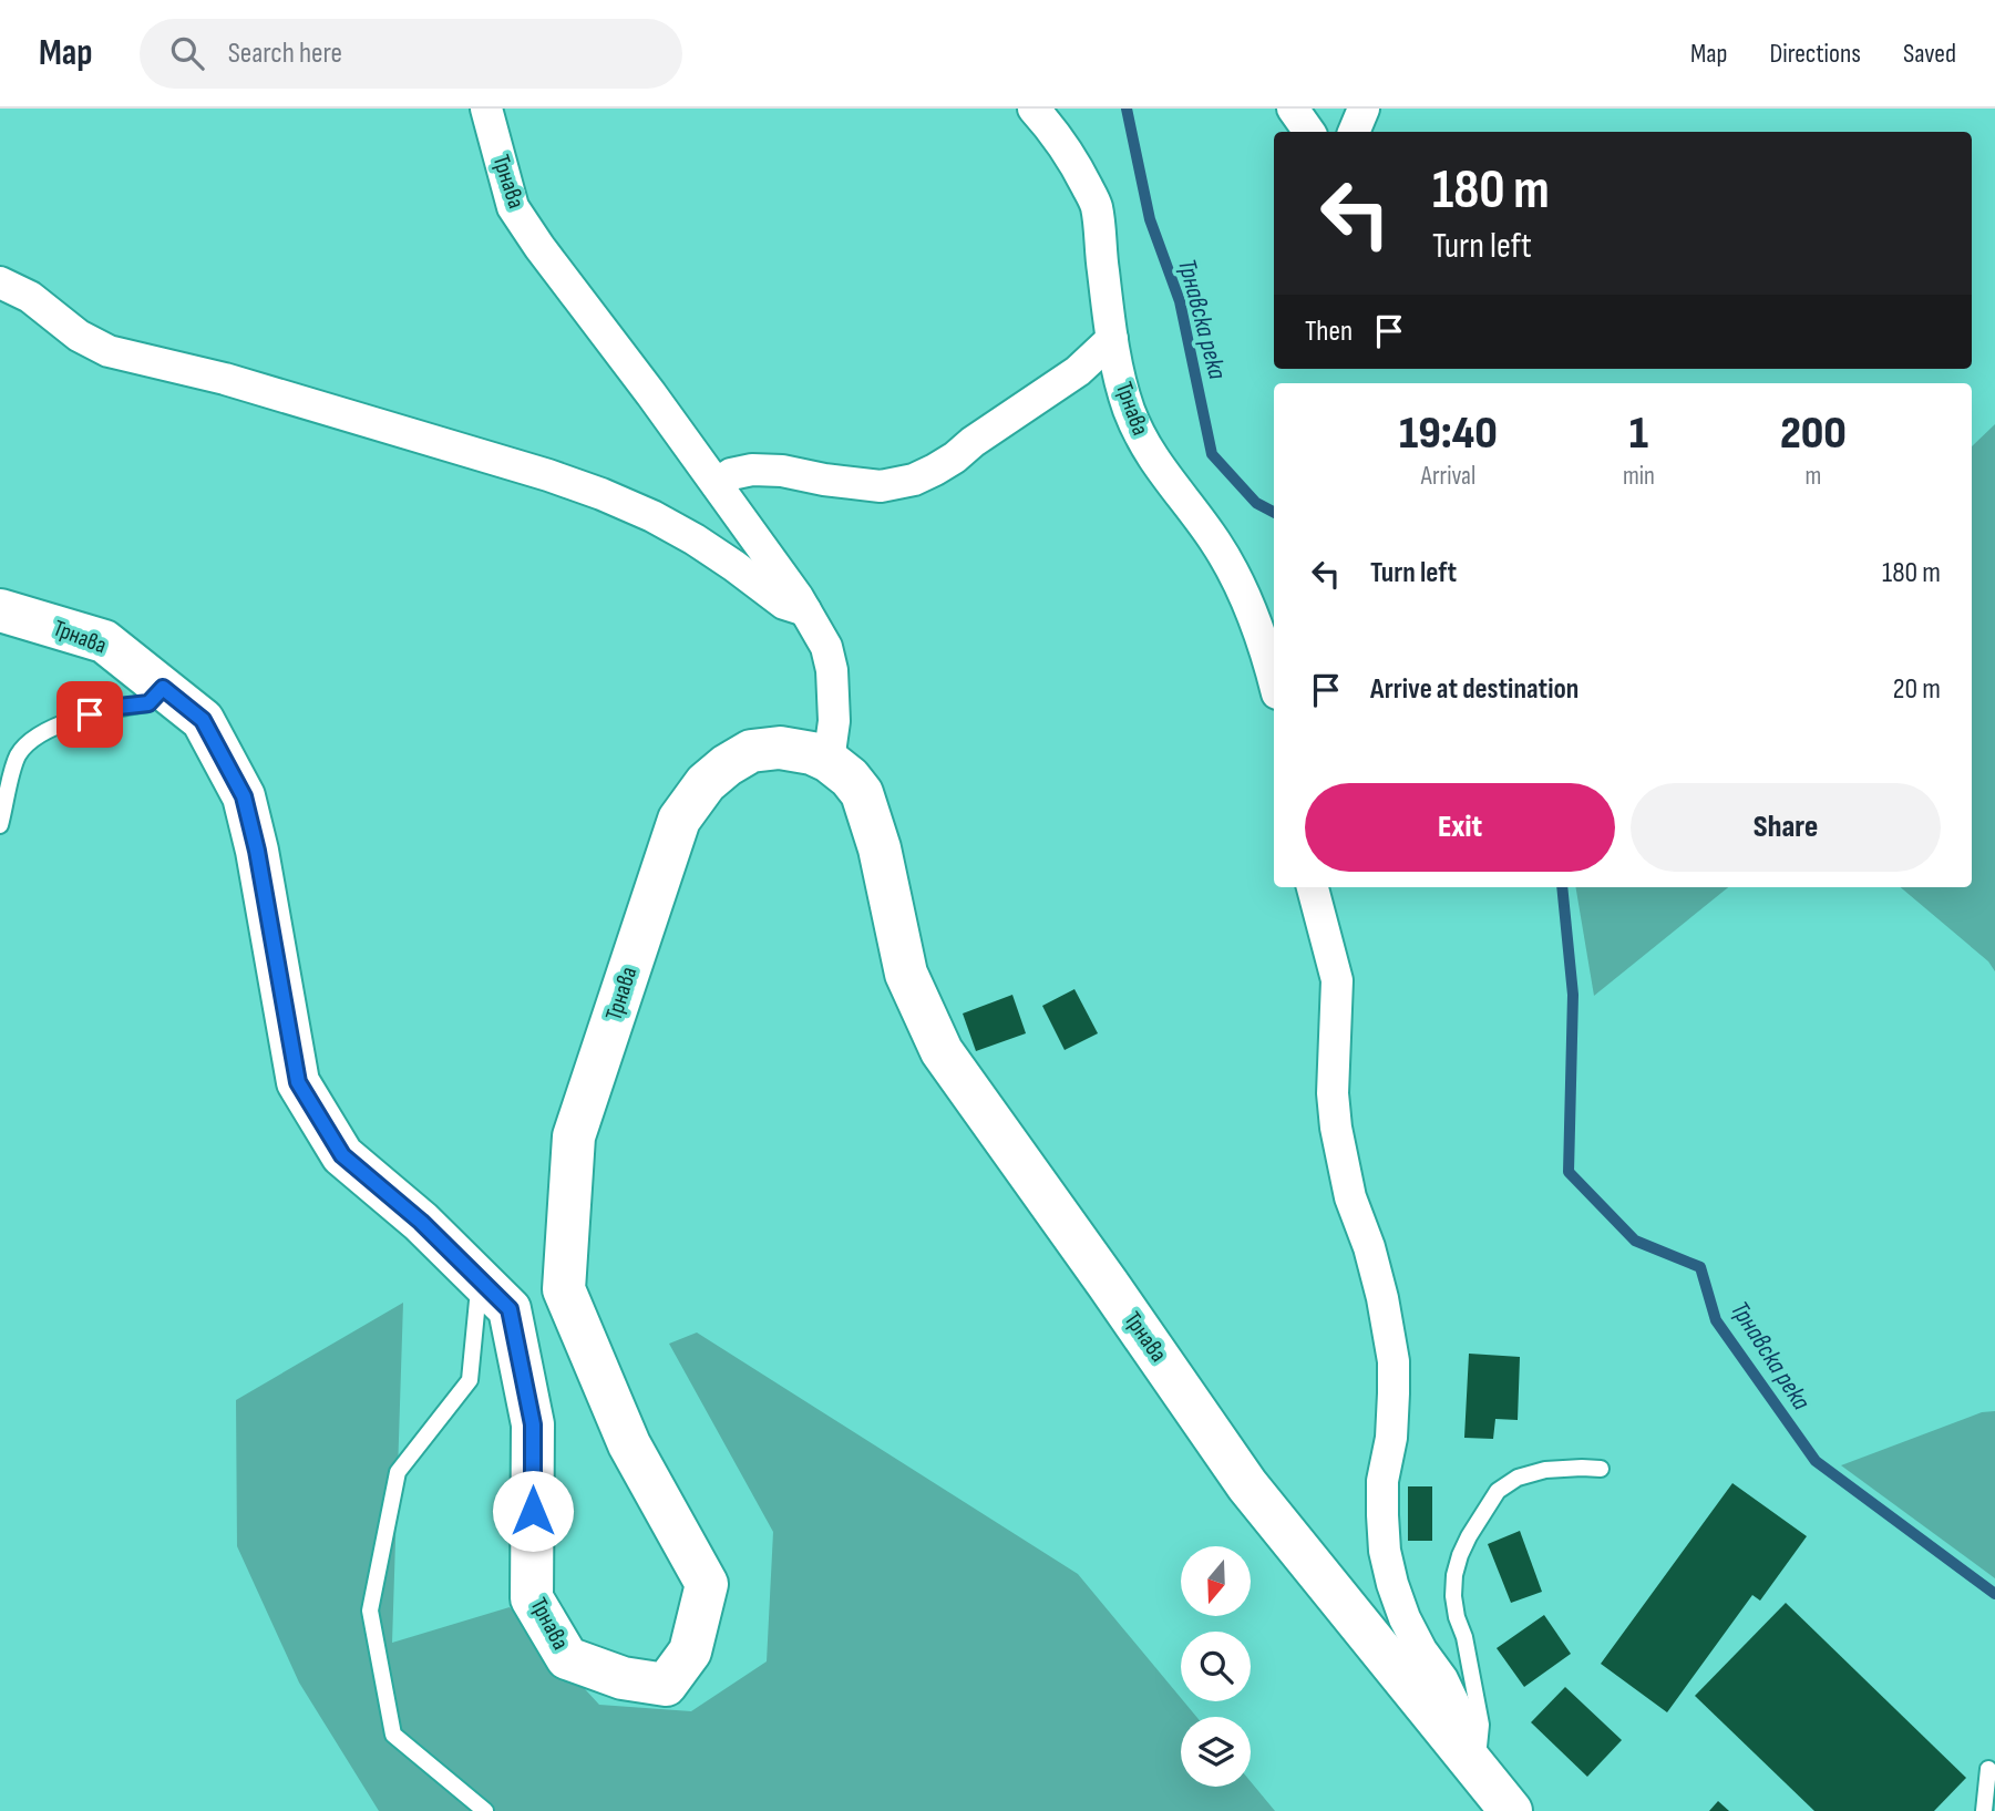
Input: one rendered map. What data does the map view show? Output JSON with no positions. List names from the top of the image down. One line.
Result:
{"streets":{"main road":["Трнава"]},"water":["Трнавска река"],"north":"bottom","page":{"header":"Map","search":"Search here","nav":["Map","Directions","Saved"],"turn":["180 m","Turn left"],"then":"Then","eta":["19:40","Arrival","1","min","200","m"],"list":[{"name":"Turn left","value":"180 m"},{"name":"Arrive at destination","value":"20 m"}],"buttons":["Exit","Share"]}}
